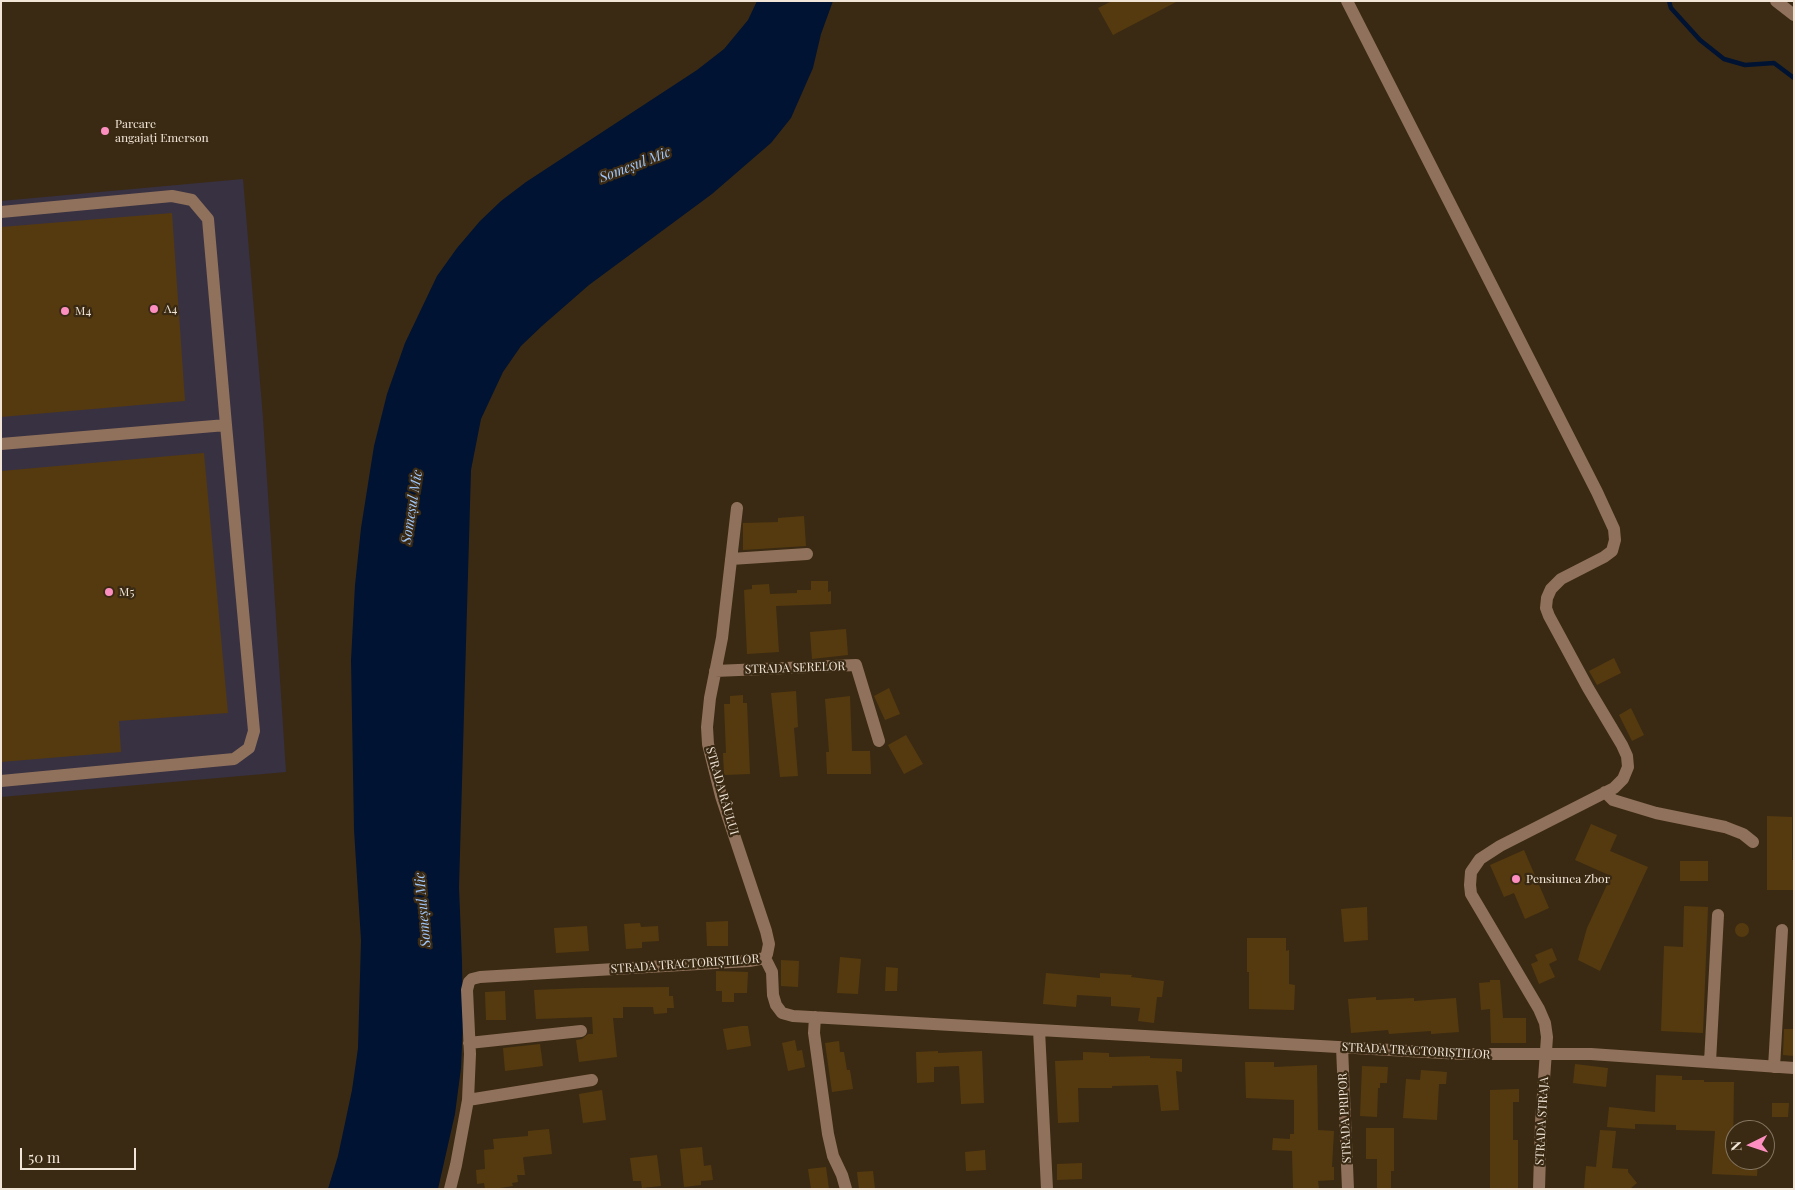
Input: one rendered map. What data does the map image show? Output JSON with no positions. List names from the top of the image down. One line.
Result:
{"streets":{"street":["STRADA SERELOR","STRADA RÂULUI","STRADA TRACTORIȘTILOR","STRADA PRIPOR","STRADA STRAJA"]},"crossings":[["STRADA SERELOR","STRADA RÂULUI"],["STRADA RÂULUI","STRADA TRACTORIȘTILOR"],["STRADA TRACTORIȘTILOR","STRADA PRIPOR"],["STRADA TRACTORIȘTILOR","STRADA STRAJA"]],"water":["Someșul Mic"],"places":["Parcare angajați Emerson","A4","M4","M5","Pensiunea Zbor"],"scale_bar":"50 m","north":"left"}
